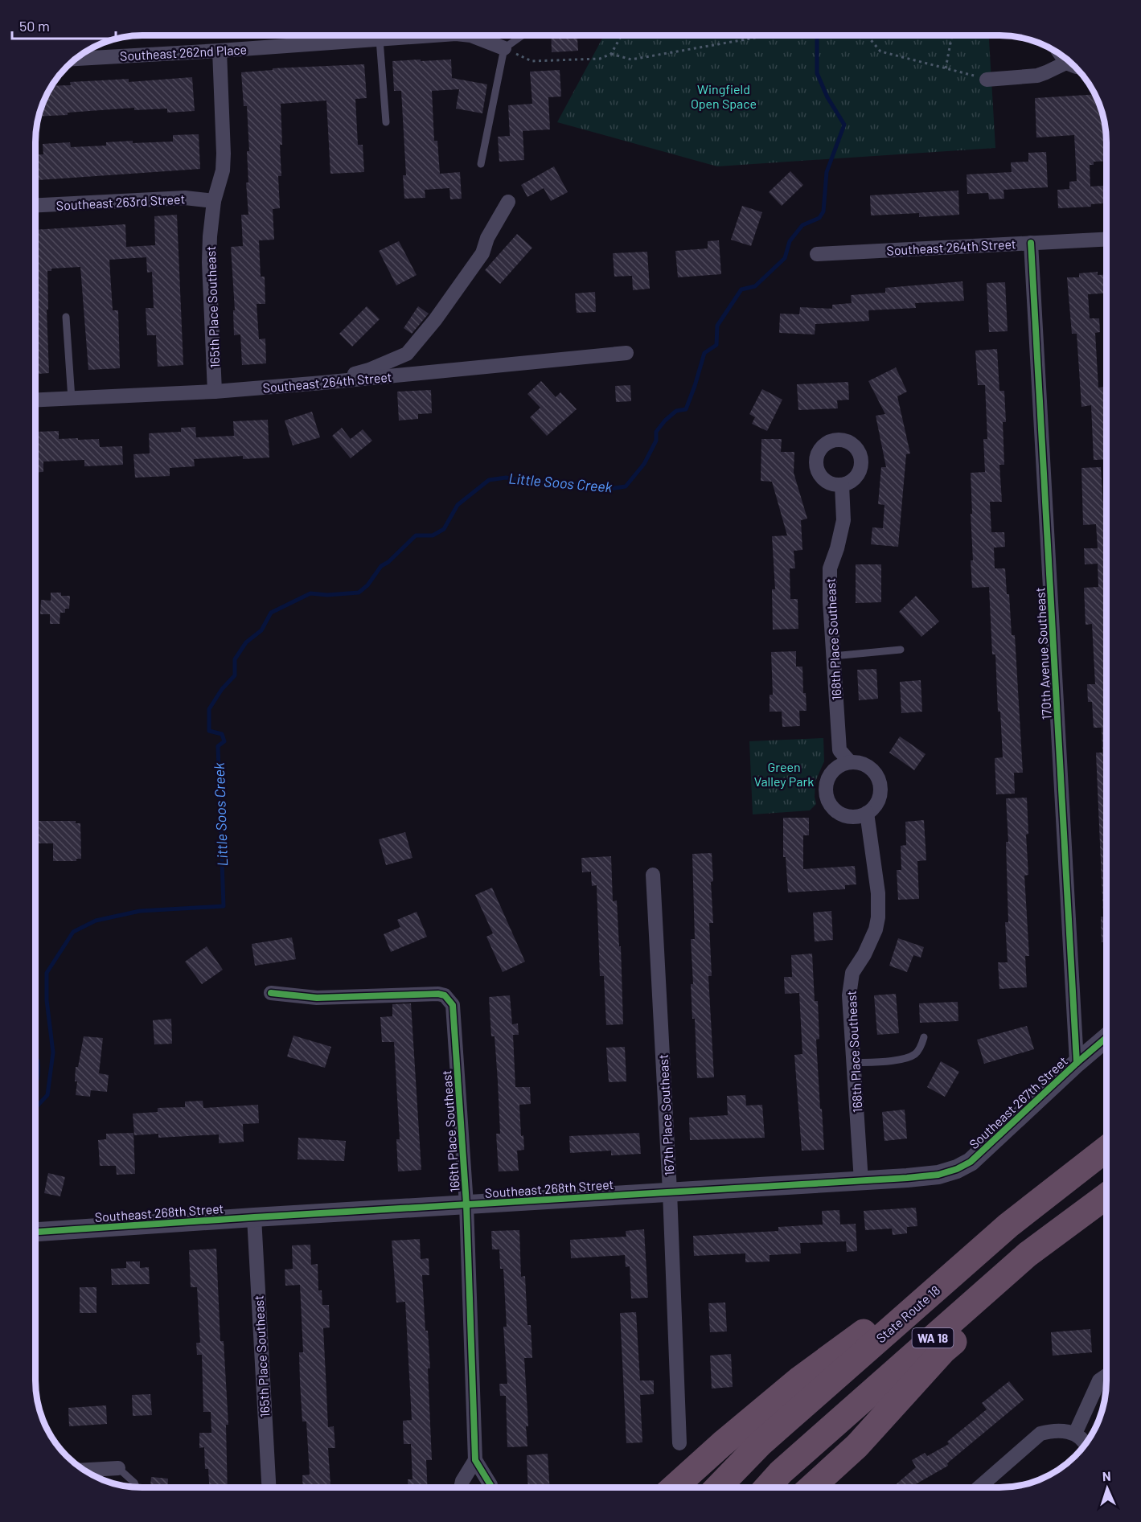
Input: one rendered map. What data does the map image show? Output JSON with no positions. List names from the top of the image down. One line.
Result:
{"streets":{"highway":["State Route 18","WA 18"],"street":["Southeast 262nd Place","Southeast 263rd Street","Southeast 264th Street","165th Place Southeast","168th Place Southeast","170th Avenue Southeast","Southeast 267th Street","167th Place Southeast","166th Place Southeast","Southeast 268th Street"]},"crossings":[["Southeast 262nd Place","165th Place Southeast"],["Southeast 263rd Street","165th Place Southeast"],["Southeast 264th Street","165th Place Southeast"],["Southeast 264th Street","170th Avenue Southeast"],["165th Place Southeast","Southeast 268th Street"],["168th Place Southeast","Southeast 268th Street"],["170th Avenue Southeast","Southeast 267th Street"],["Southeast 267th Street","Southeast 268th Street"],["167th Place Southeast","Southeast 268th Street"],["166th Place Southeast","Southeast 268th Street"]],"water":["Little Soos Creek"],"parks":["Wingfield Open Space","Green Valley Park"],"scale_bar":"50 m","north":"top"}
